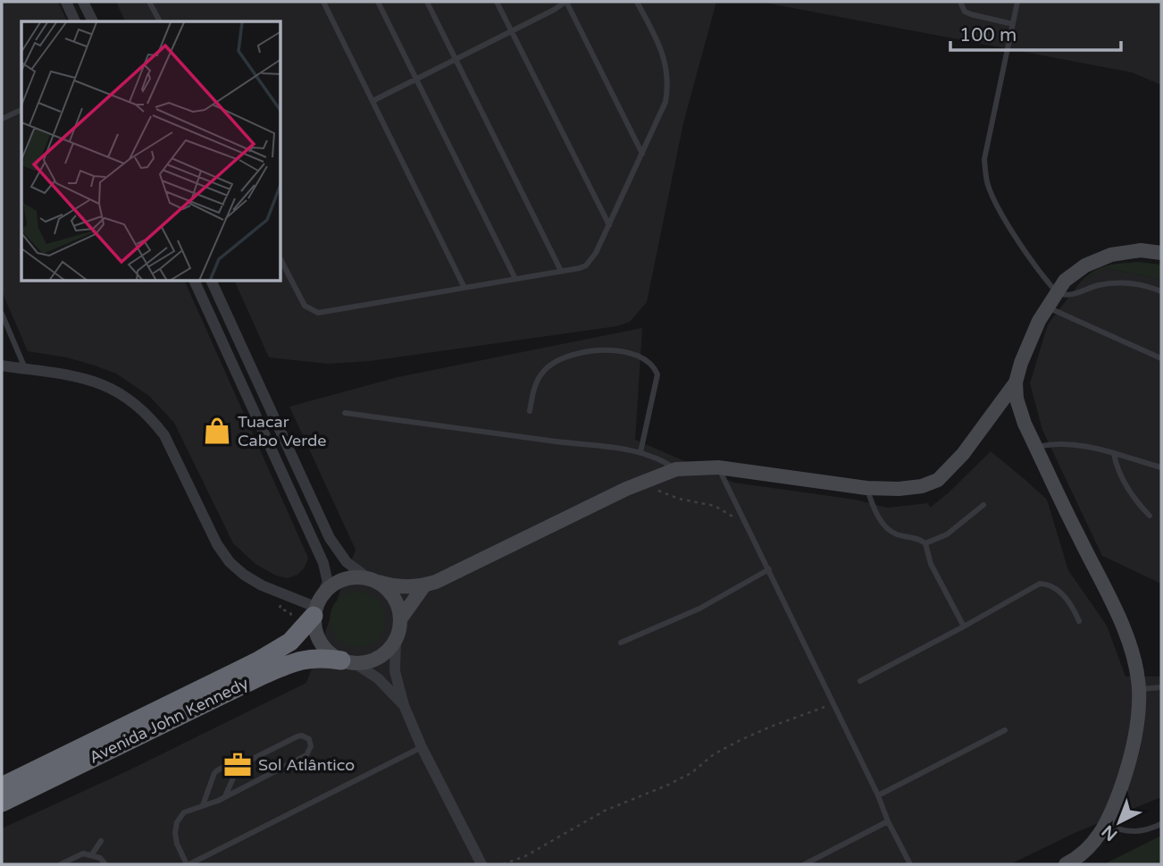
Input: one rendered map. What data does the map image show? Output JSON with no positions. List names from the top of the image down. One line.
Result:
{"streets":{"highway":["Avenida John Kennedy"]},"places":{"shop":["Tuacar Cabo Verde"],"office":["Sol Atlântico"]},"scale_bar":"100 m","north":"bottom left"}
